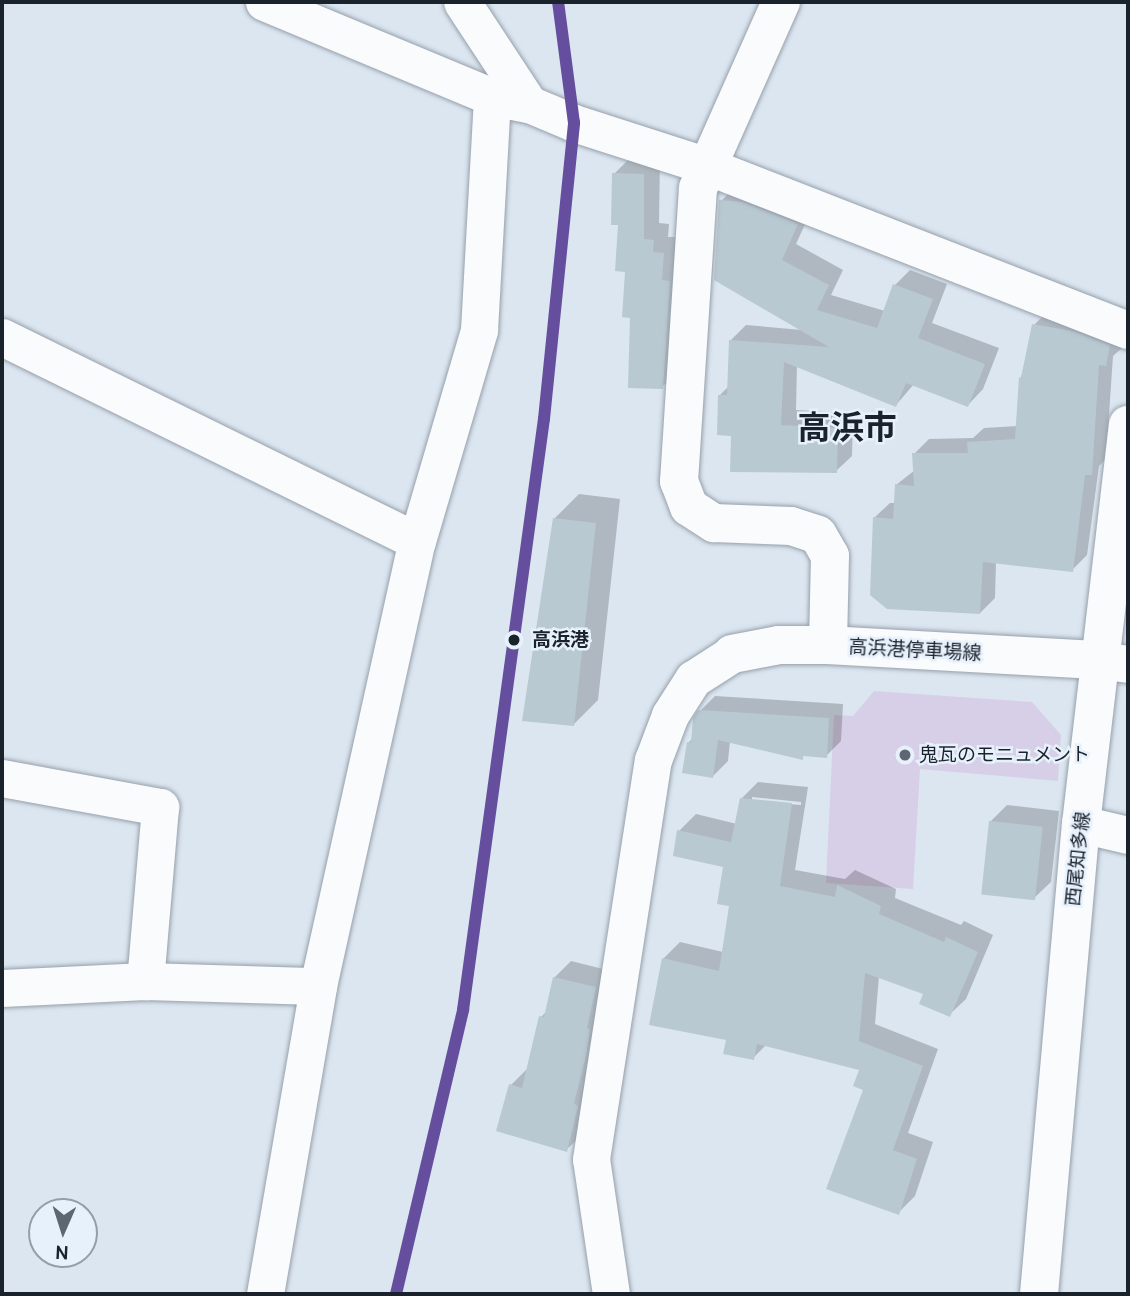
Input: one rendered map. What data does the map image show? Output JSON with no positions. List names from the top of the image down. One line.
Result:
{"streets":{"main road":["高浜港停車場線","西尾知多線"]},"crossings":[["高浜港停車場線","西尾知多線"]],"districts":["高浜市"],"places":["高浜港","鬼瓦のモニュメント"],"north":"bottom"}
